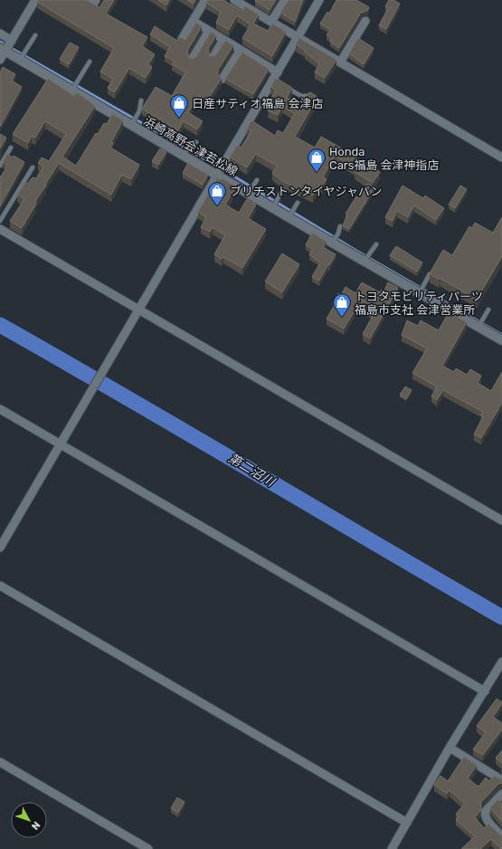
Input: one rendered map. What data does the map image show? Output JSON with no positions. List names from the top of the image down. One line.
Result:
{"streets":{"main road":["浜崎高野会津若松線"]},"water":["第二沼川"],"places":{"shop":["日産サティオ福島 会津店","Honda Cars福島 会津神指店","ブリチストンタイヤジャパン","トヨタモビリティパーツ 福島市支社 会津営業所"]},"north":"bottom right"}
